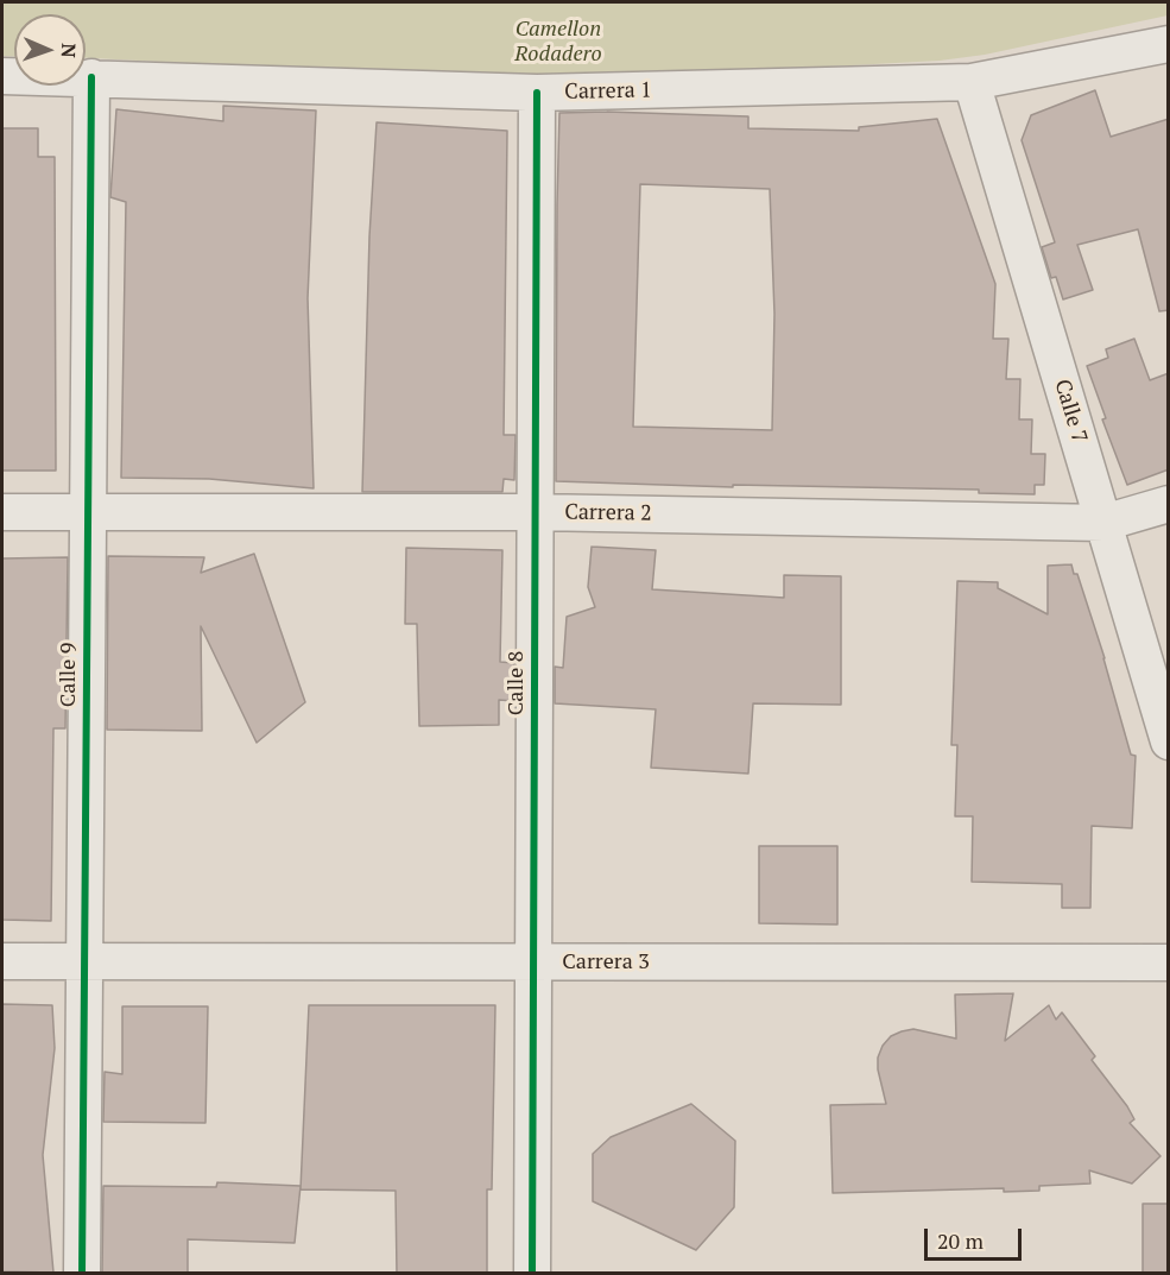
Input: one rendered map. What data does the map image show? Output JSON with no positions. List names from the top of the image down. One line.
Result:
{"streets":{"street":["Carrera 1","Calle 7","Carrera 2","Calle 9","Calle 8","Carrera 3"]},"crossings":[["Carrera 1","Calle 7"],["Carrera 1","Calle 9"],["Carrera 1","Calle 8"],["Calle 7","Carrera 2"],["Carrera 2","Calle 9"],["Carrera 2","Calle 8"],["Calle 9","Carrera 3"],["Calle 8","Carrera 3"]],"parks":["Camellon Rodadero"],"scale_bar":"20 m","north":"right"}
